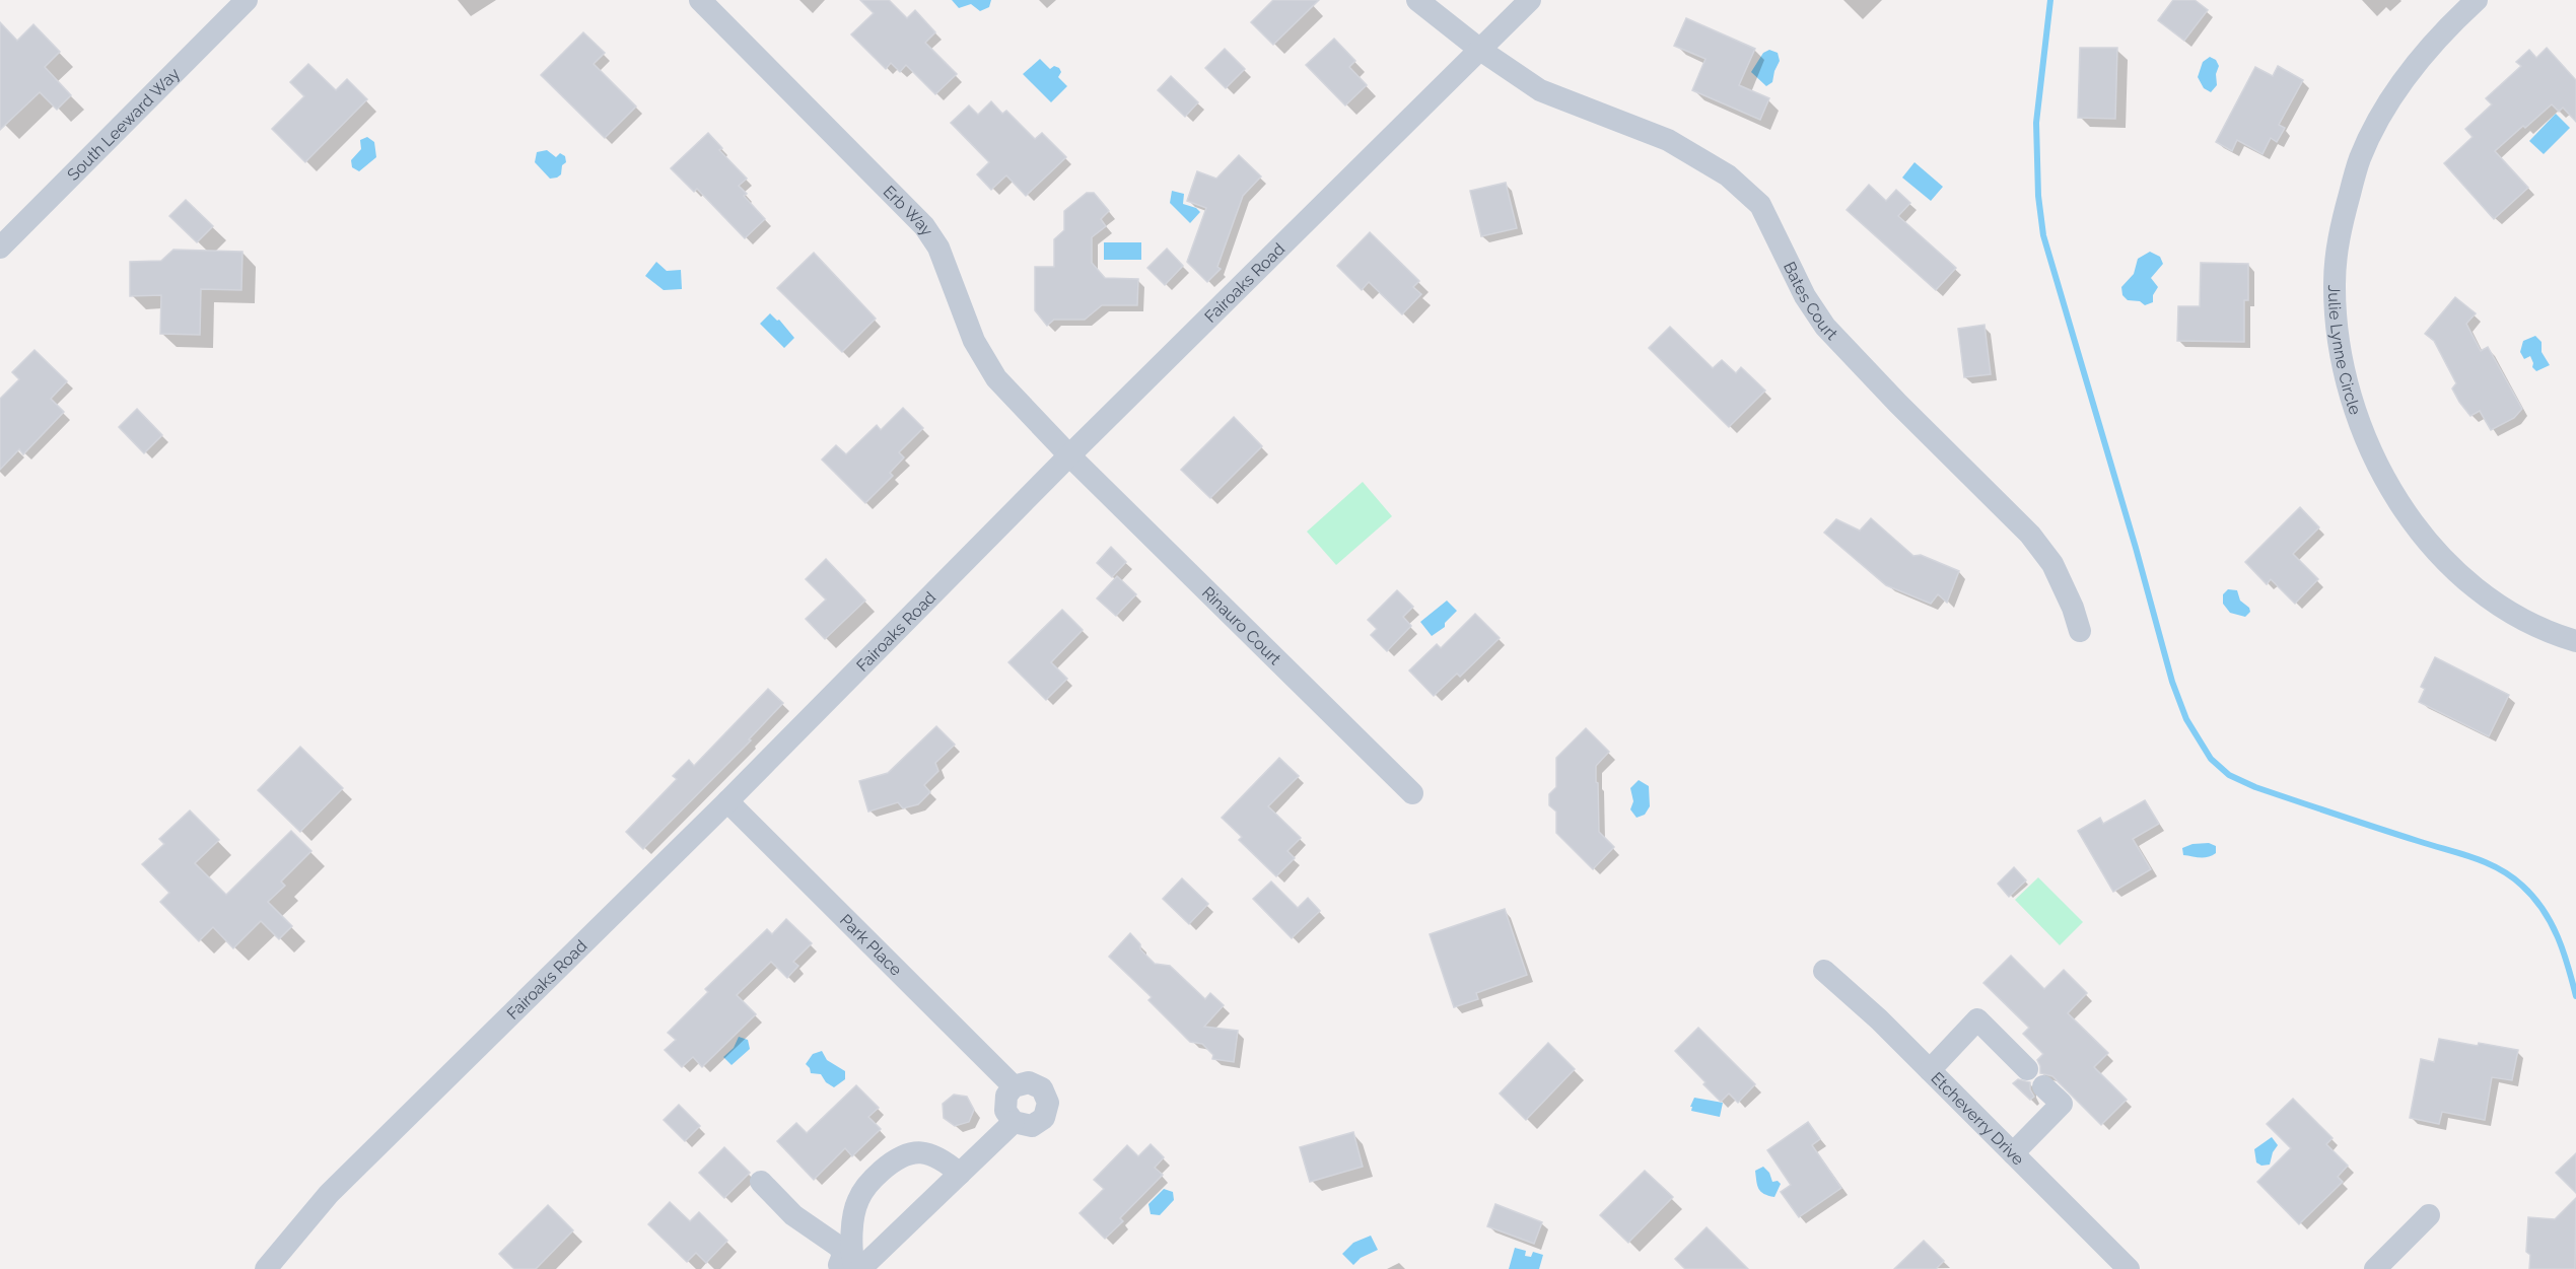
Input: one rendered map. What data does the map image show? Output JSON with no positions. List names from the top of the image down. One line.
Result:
{"streets":{"street":["South Leeward Way","Erb Way","Fairoaks Road","Bates Court","Julie Lynne Circle","Rinauro Court","Park Place","Etcheverry Drive"]},"crossings":[["Erb Way","Fairoaks Road"],["Erb Way","Rinauro Court"],["Fairoaks Road","Bates Court"],["Fairoaks Road","Rinauro Court"],["Fairoaks Road","Park Place"]]}
